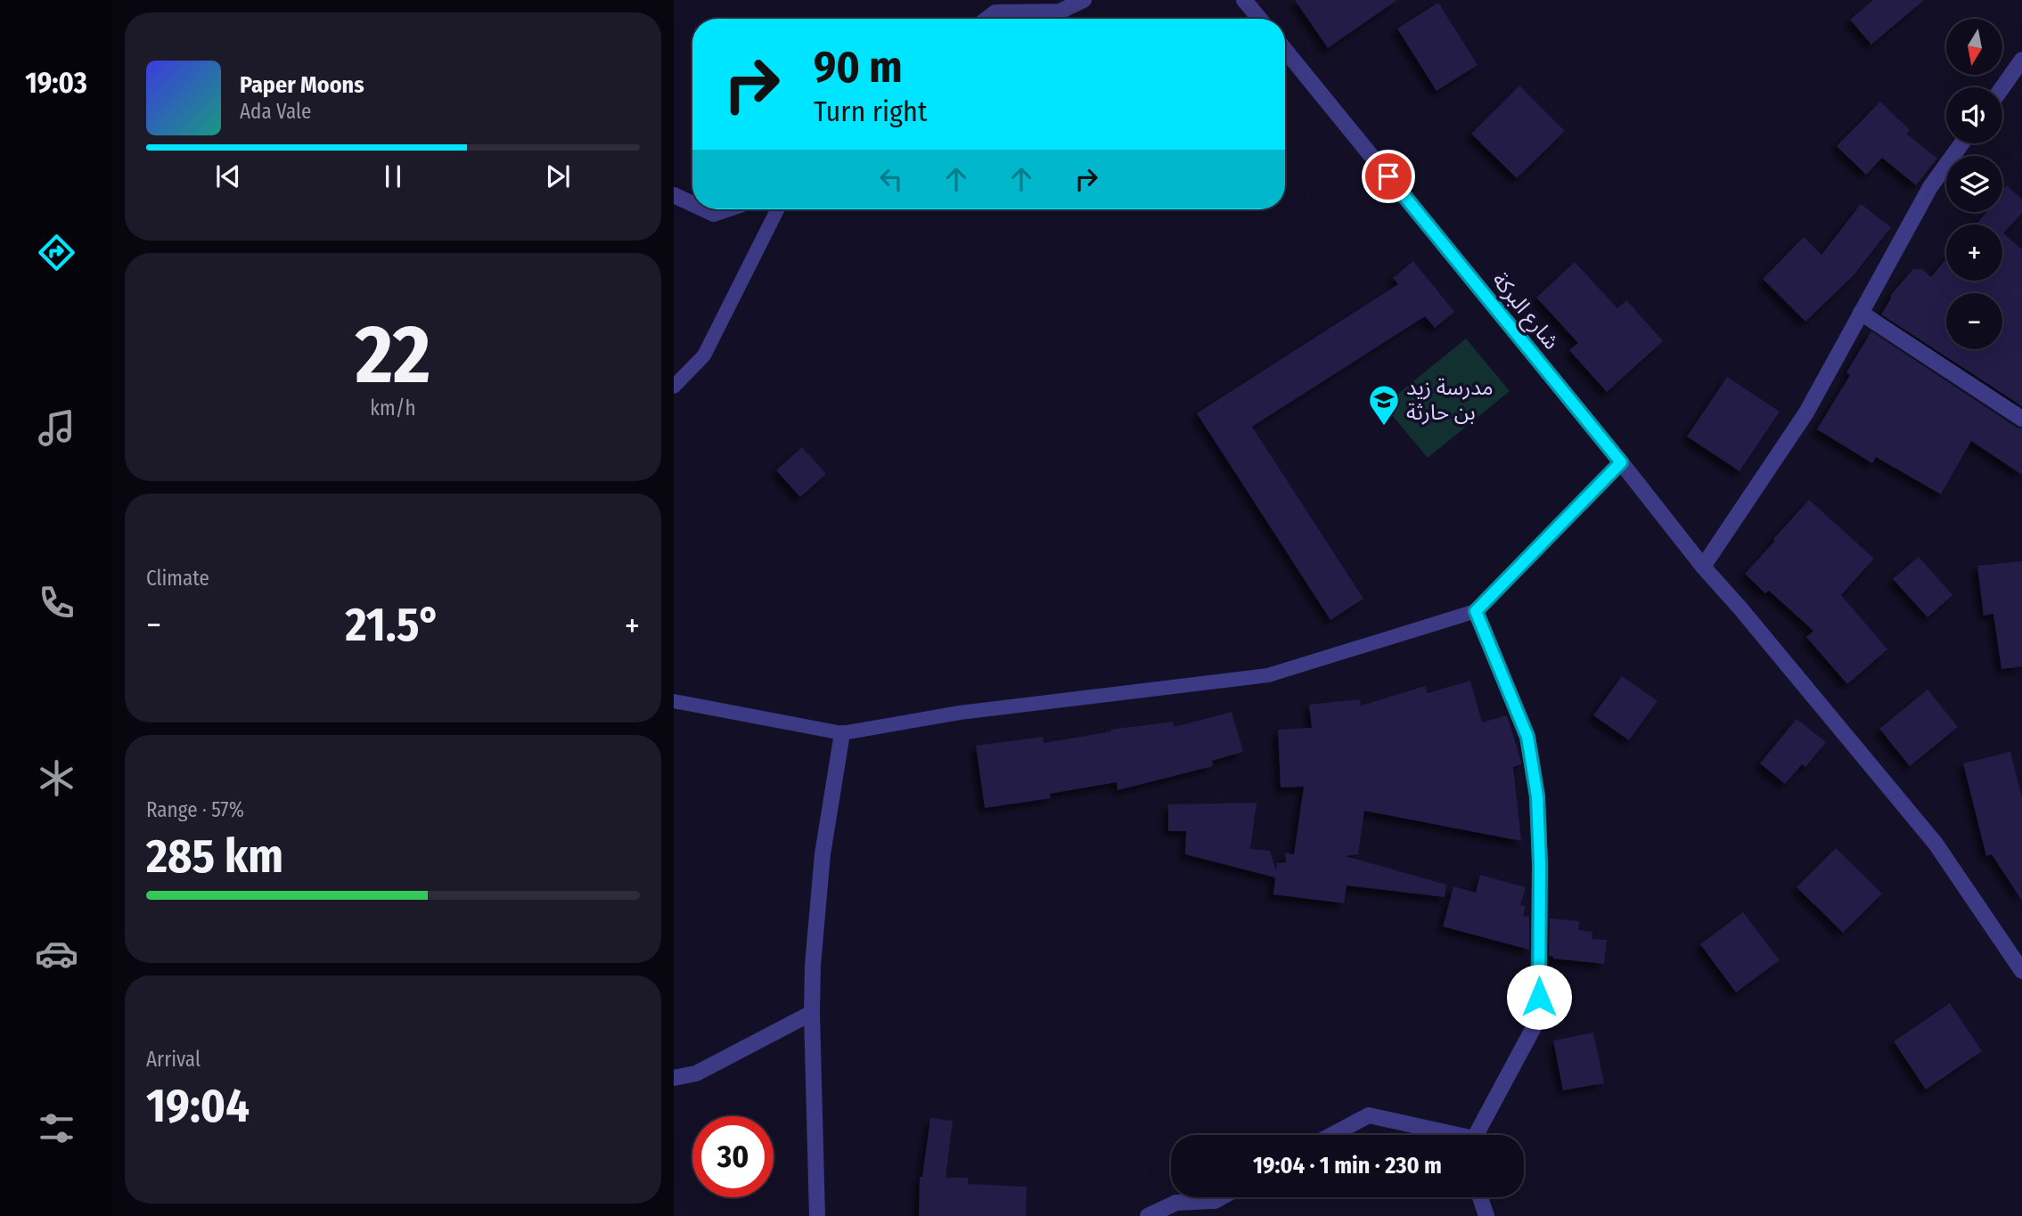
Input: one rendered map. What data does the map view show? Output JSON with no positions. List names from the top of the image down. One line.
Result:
{"streets":{"street":["شارع البركة"]},"places":{"school or university":["مدرسة زيد بن حارثة"]},"north":"bottom","page":{"tabs":"19:03","map_buttons":["+","−"],"turn":["90 m","Turn right"],"song":["Paper Moons","Ada Vale"],"tile":[["22","km/h"],"Climate",["Range · 57%","285 km"],["Arrival","19:04"]],"heat":["−","21.5°","+"],"limit":"30","trip":"19:04 · 1 min · 230 m"}}
